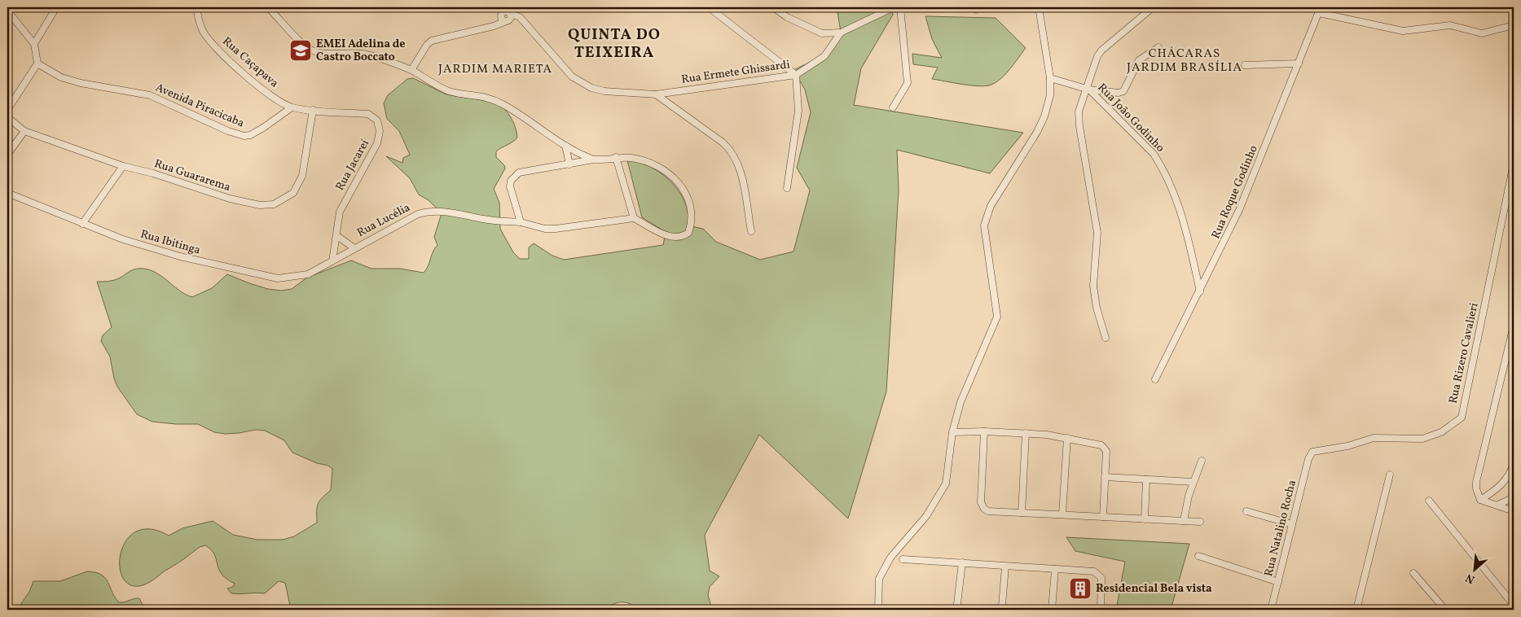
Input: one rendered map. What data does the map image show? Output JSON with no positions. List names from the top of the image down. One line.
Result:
{"streets":{"street":["Rua Caçapava","Rua Ermete Ghissardi","Avenida Piracicaba","Rua João Godinho","Rua Jacareí","Rua Guararema","Rua Roque Godinho","Rua Lucélia","Rua Ibitinga","Rua Rizero Cavalieri","Rua Natalino Rocha"]},"crossings":[["Rua Caçapava","Avenida Piracicaba"],["Rua Caçapava","Rua Jacareí"],["Rua Caçapava","Rua Guararema"],["Rua João Godinho","Rua Roque Godinho"],["Rua Jacareí","Rua Guararema"],["Rua Jacareí","Rua Lucélia"],["Rua Jacareí","Rua Ibitinga"],["Rua Lucélia","Rua Ibitinga"],["Rua Rizero Cavalieri","Rua Natalino Rocha"]],"districts":["QUINTA DO TEIXEIRA","CHÁCARAS JARDIM BRASÍLIA","JARDIM MARIETA"],"places":{"school or university":["EMEI Adelina de Castro Boccato"],"building":["Residencial Bela vista"]},"north":"bottom left"}
